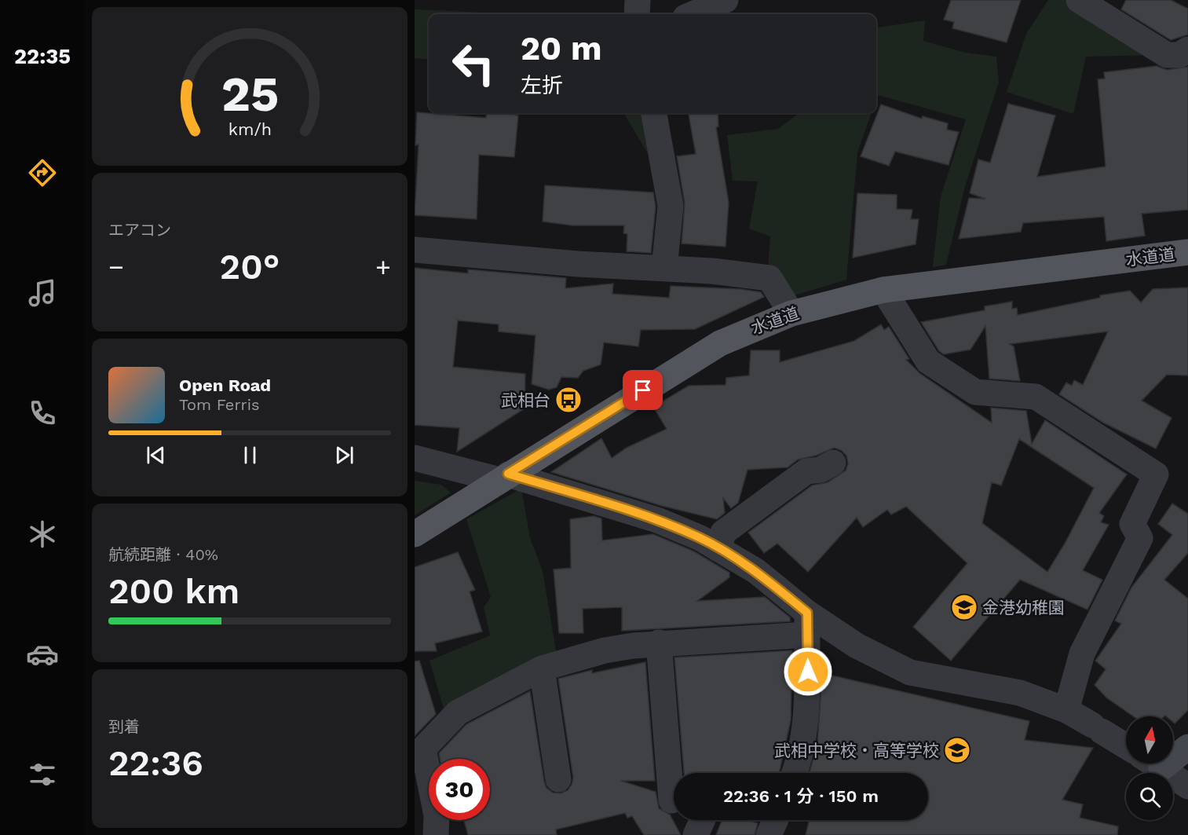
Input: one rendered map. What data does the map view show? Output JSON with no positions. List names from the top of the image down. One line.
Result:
{"streets":{"main road":["水道道"]},"places":{"bus stop":["武相台"],"school or university":["金港幼稚園","武相中学校・高等学校"]},"north":"top","page":{"tabs":"22:35","turn":["20 m","左折"],"tile":["エアコン",["航続距離 · 40%","200 km"],["到着","22:36"]],"heat":["−","20°","+"],"song":["Open Road","Tom Ferris"],"limit":"30","trip":"22:36 · 1 分 · 150 m","gauge":["25","km/h"]}}
